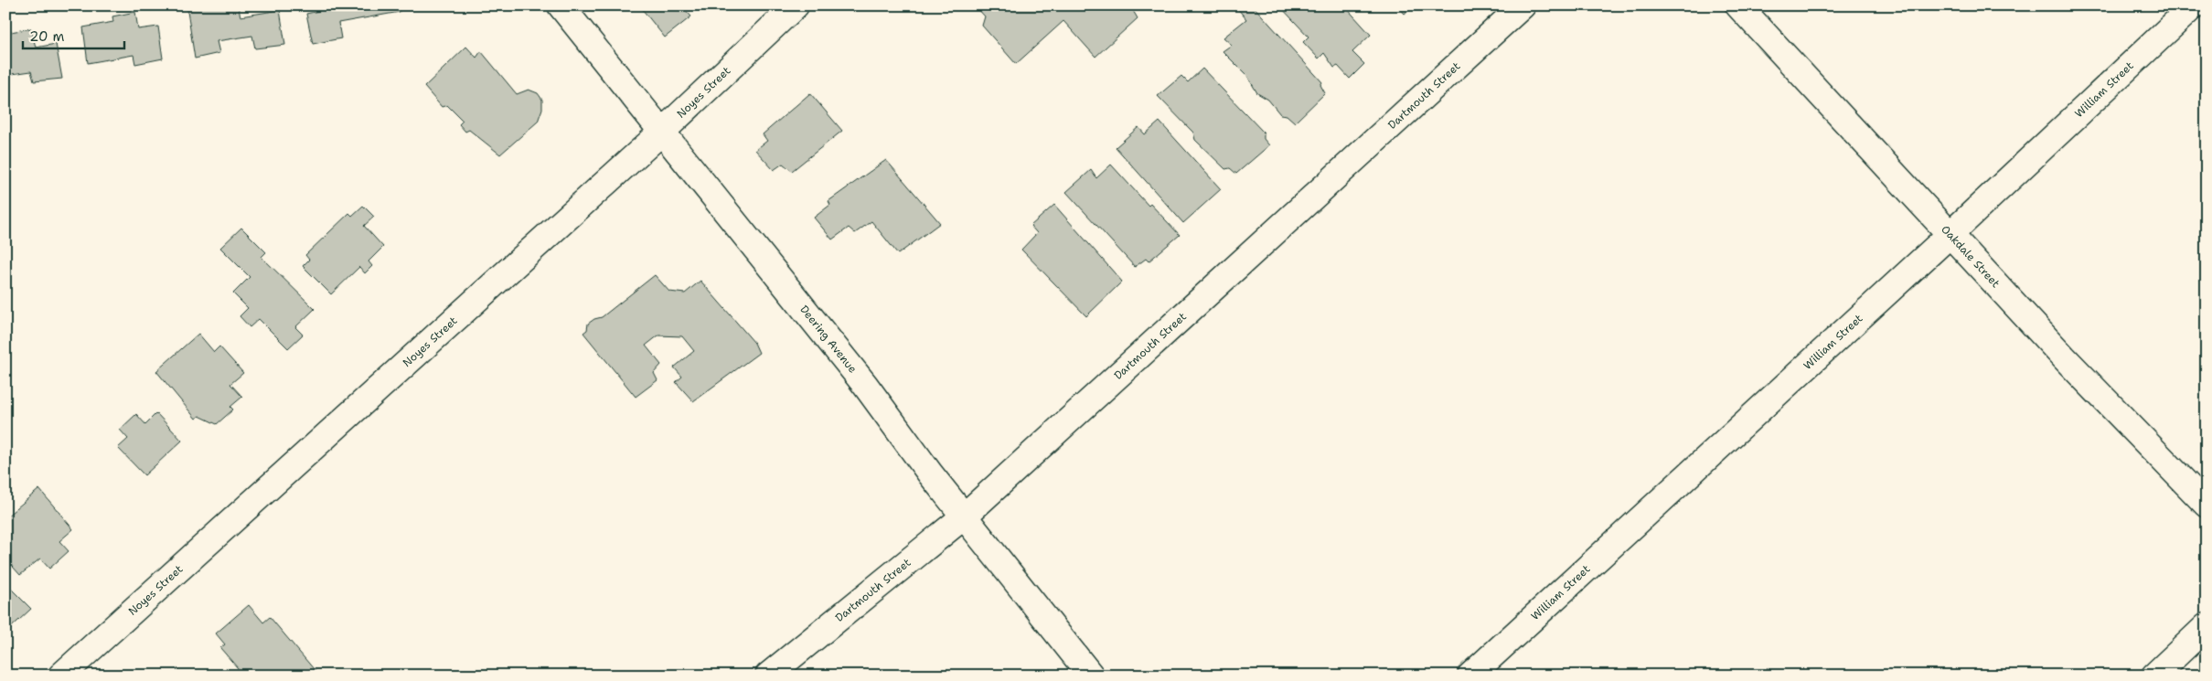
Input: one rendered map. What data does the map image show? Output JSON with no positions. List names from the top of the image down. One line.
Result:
{"streets":{"street":["William Street","Noyes Street","Dartmouth Street","Oakdale Street","Deering Avenue"]},"crossings":[["William Street","Oakdale Street"],["Noyes Street","Deering Avenue"],["Dartmouth Street","Deering Avenue"]],"scale_bar":"20 m"}
